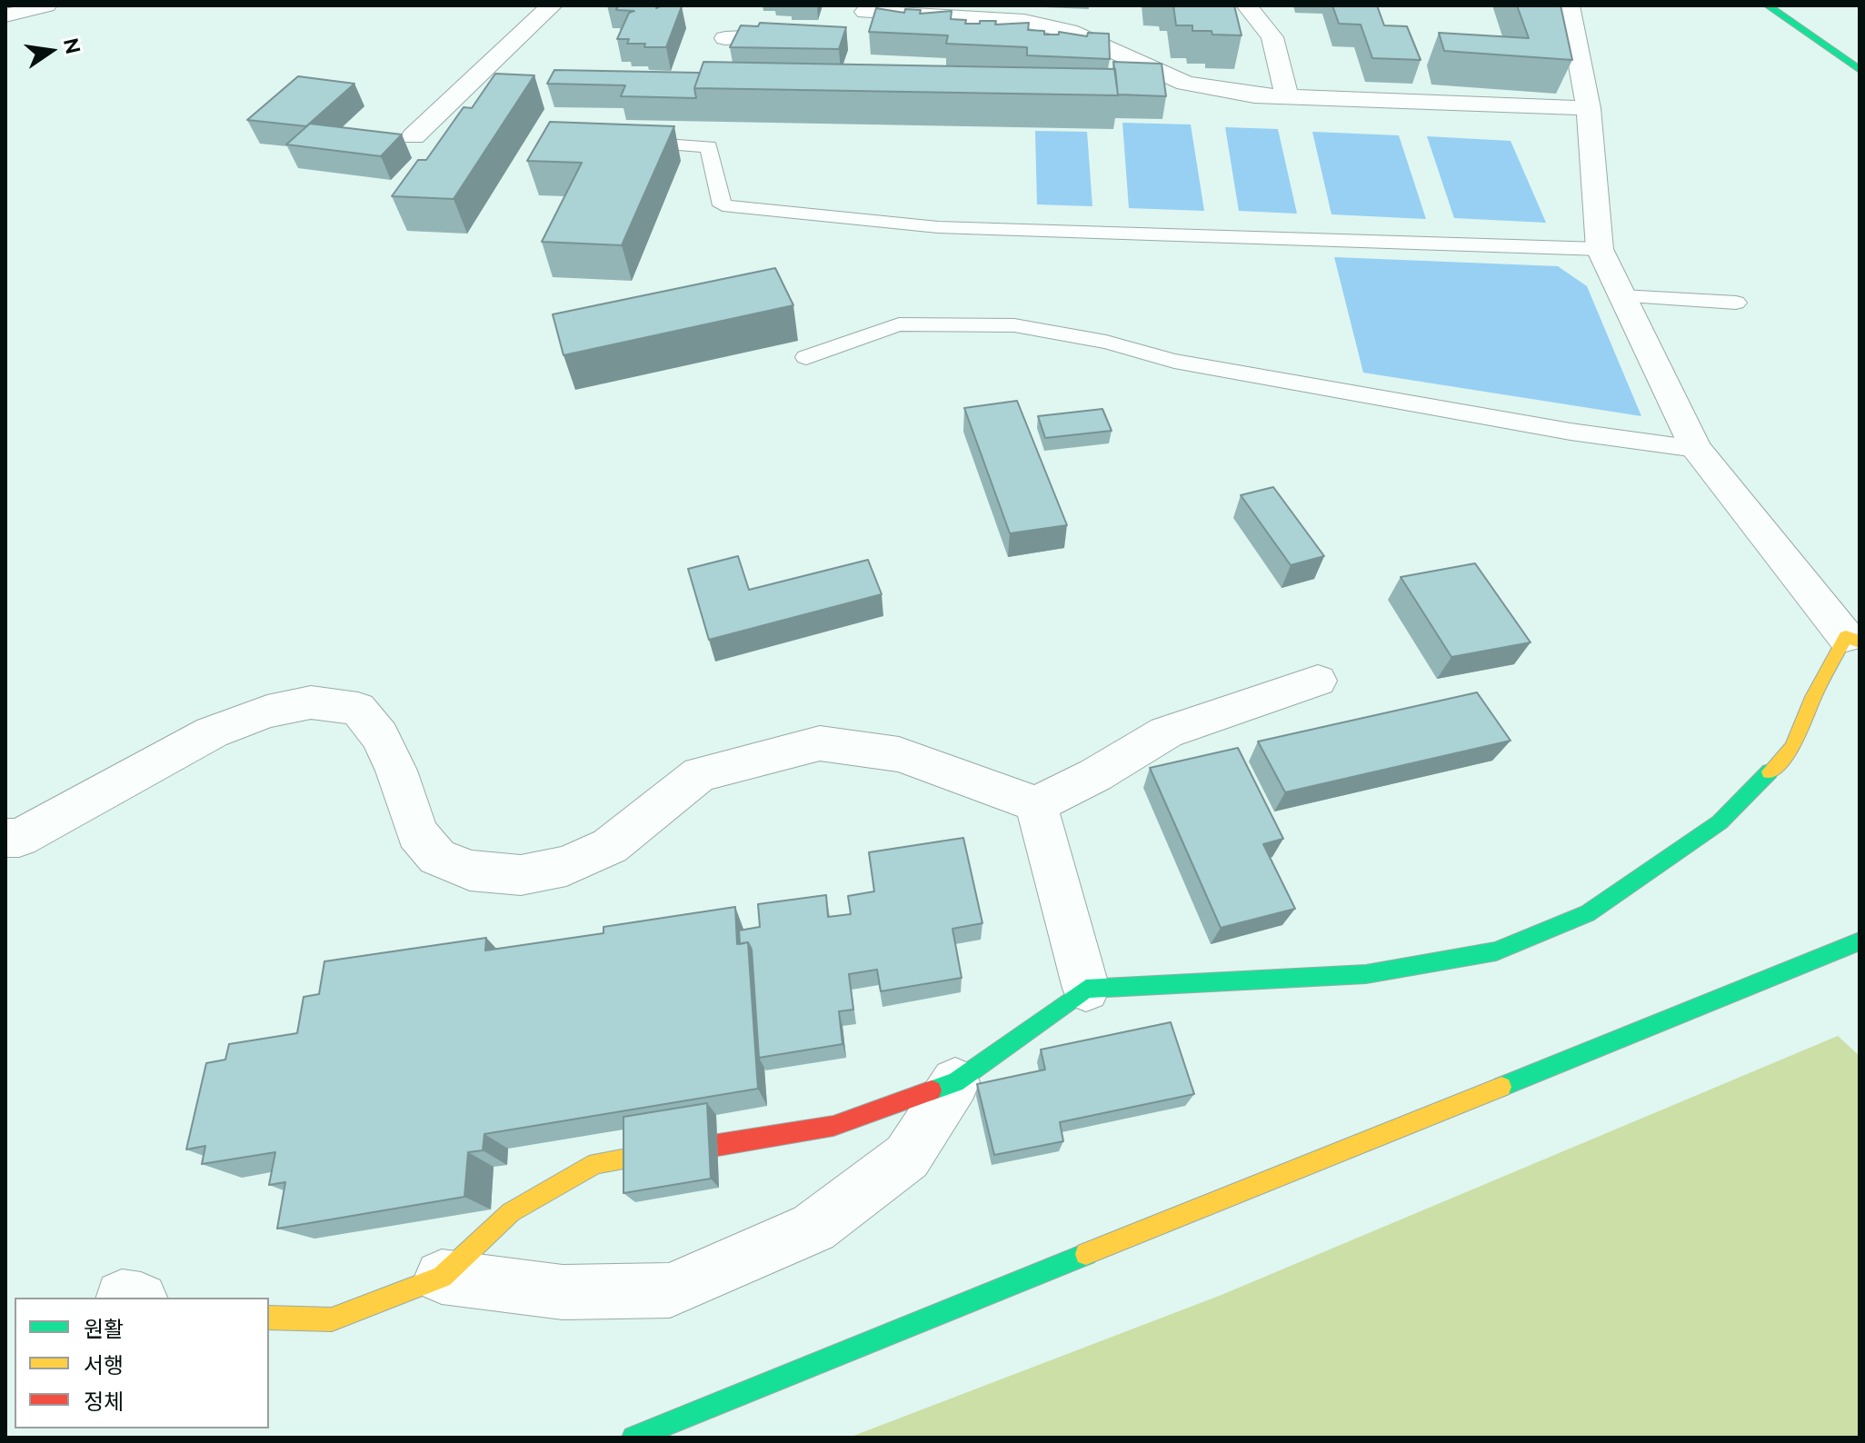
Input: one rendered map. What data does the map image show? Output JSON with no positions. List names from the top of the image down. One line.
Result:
{"legend":["원활","서행","정체"],"north":"right"}
